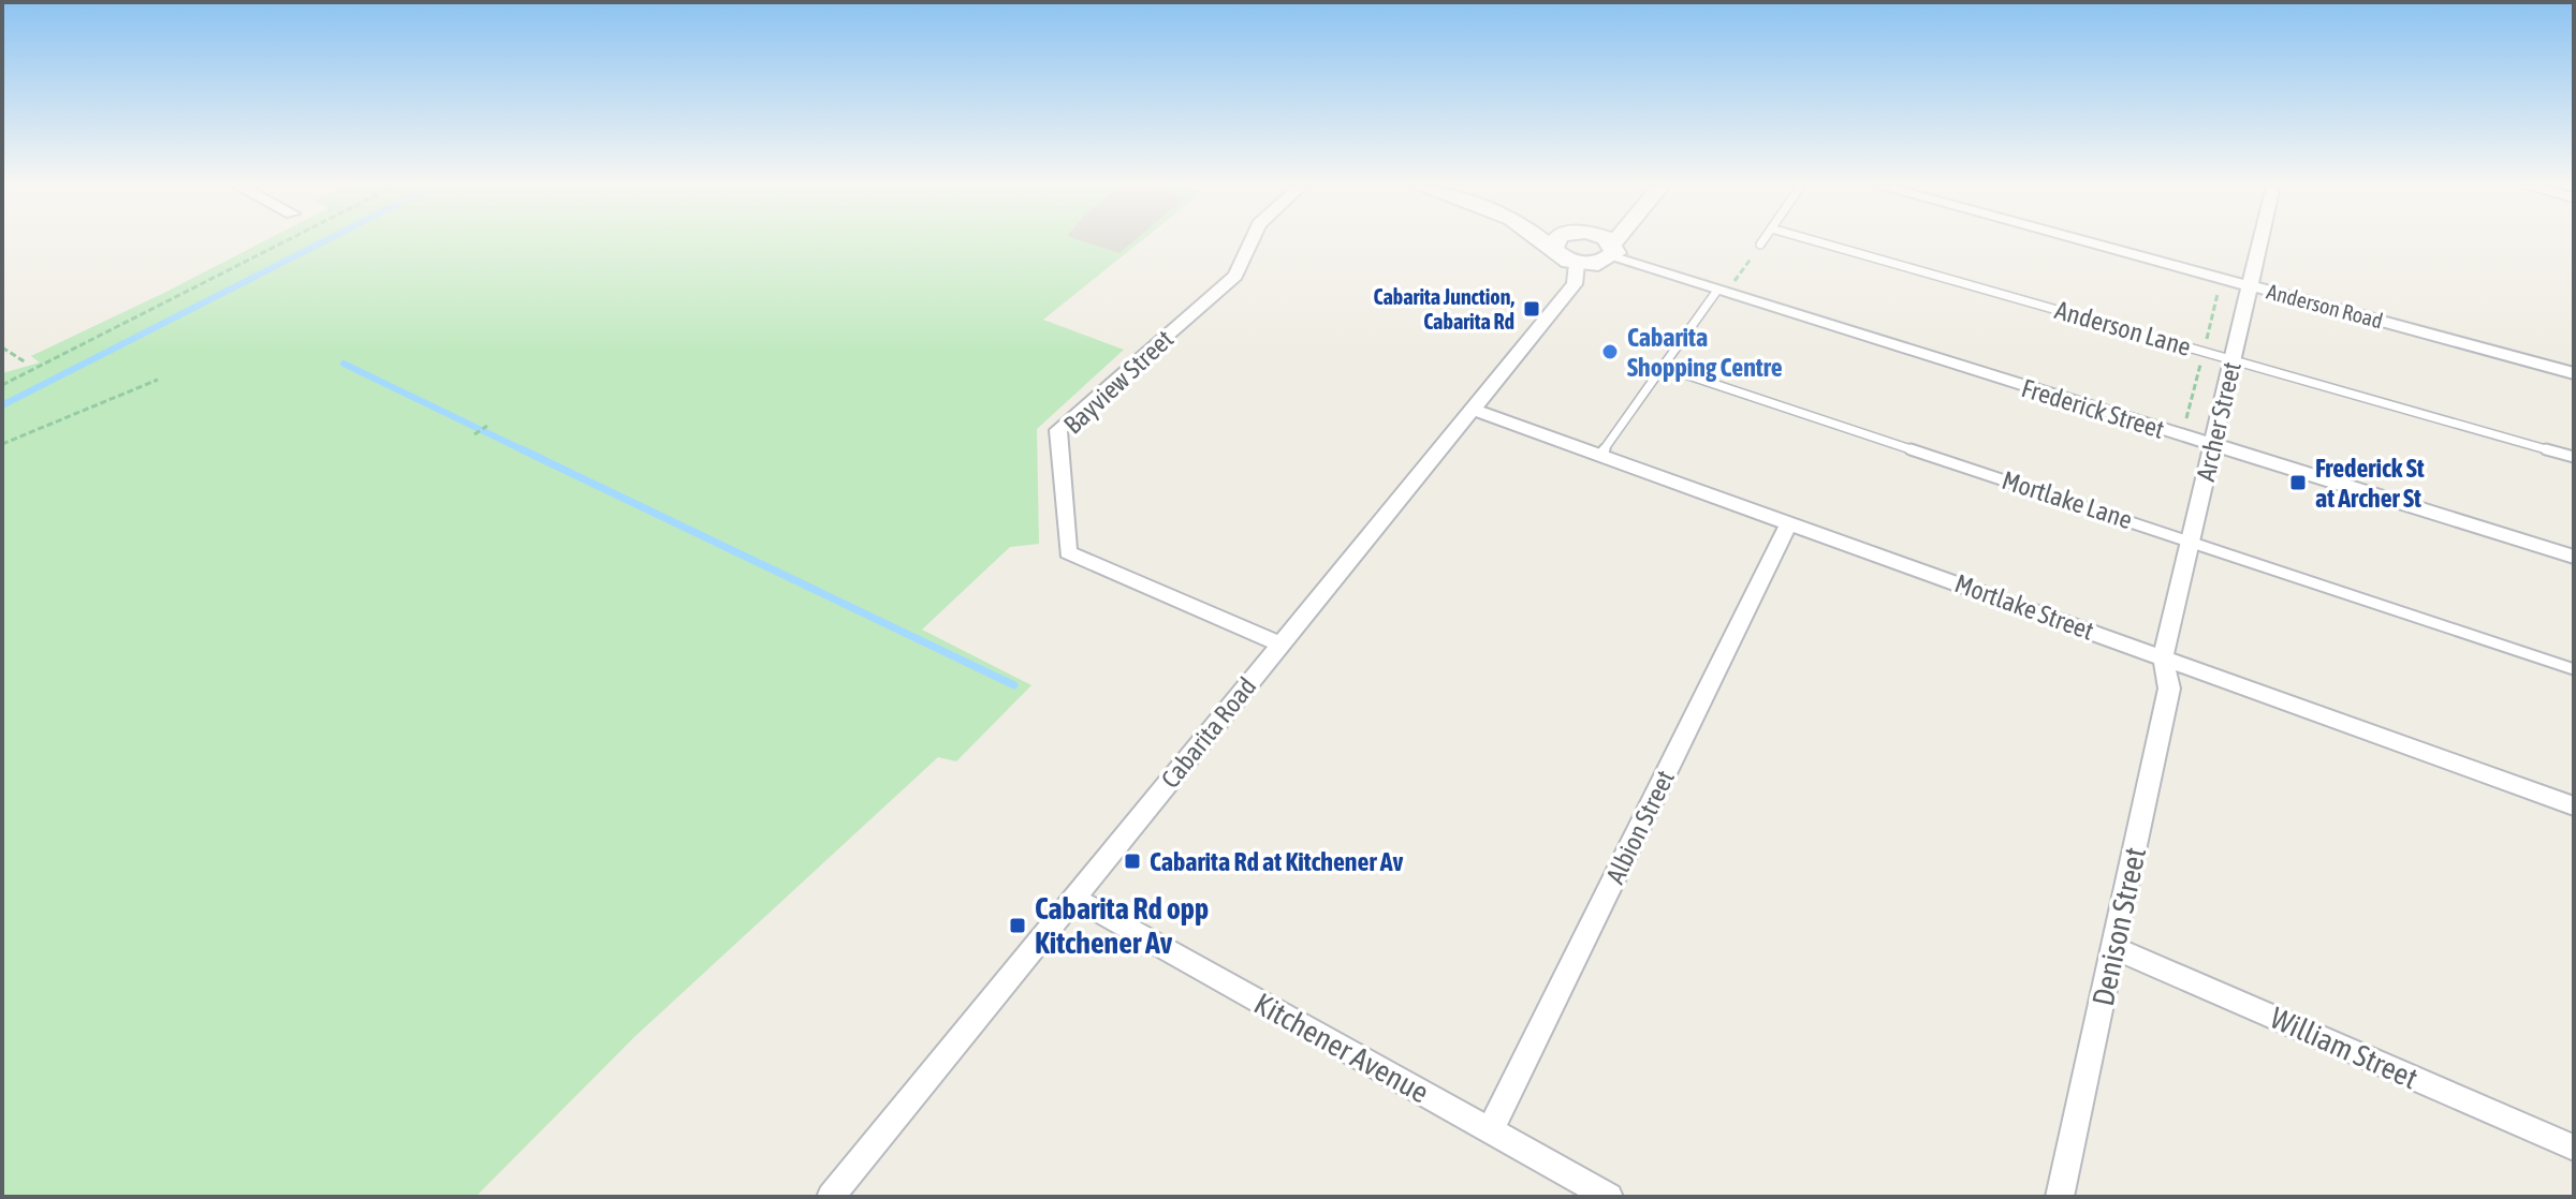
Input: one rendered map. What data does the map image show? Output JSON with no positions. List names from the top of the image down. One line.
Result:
{"streets":{"street":["Anderson Road","Bayview Street","Frederick Street","Archer Street","Mortlake Street","Cabarita Road","Albion Street","Denison Street","Kitchener Avenue","William Street"],"lane":["Anderson Lane","Mortlake Lane"]},"crossings":[["Anderson Road","Archer Street"],["Anderson Lane","Archer Street"],["Bayview Street","Cabarita Road"],["Frederick Street","Archer Street"],["Archer Street","Mortlake Lane"],["Archer Street","Mortlake Street"],["Archer Street","Denison Street"],["Mortlake Street","Cabarita Road"],["Mortlake Street","Albion Street"],["Mortlake Street","Denison Street"],["Cabarita Road","Kitchener Avenue"],["Albion Street","Kitchener Avenue"],["Denison Street","William Street"]],"places":{"transit":["Cabarita Junction, Cabarita Rd","Frederick St at Archer St","Cabarita Rd at Kitchener Av","Cabarita Rd opp Kitchener Av"],"other":["Cabarita Shopping Centre"]}}
